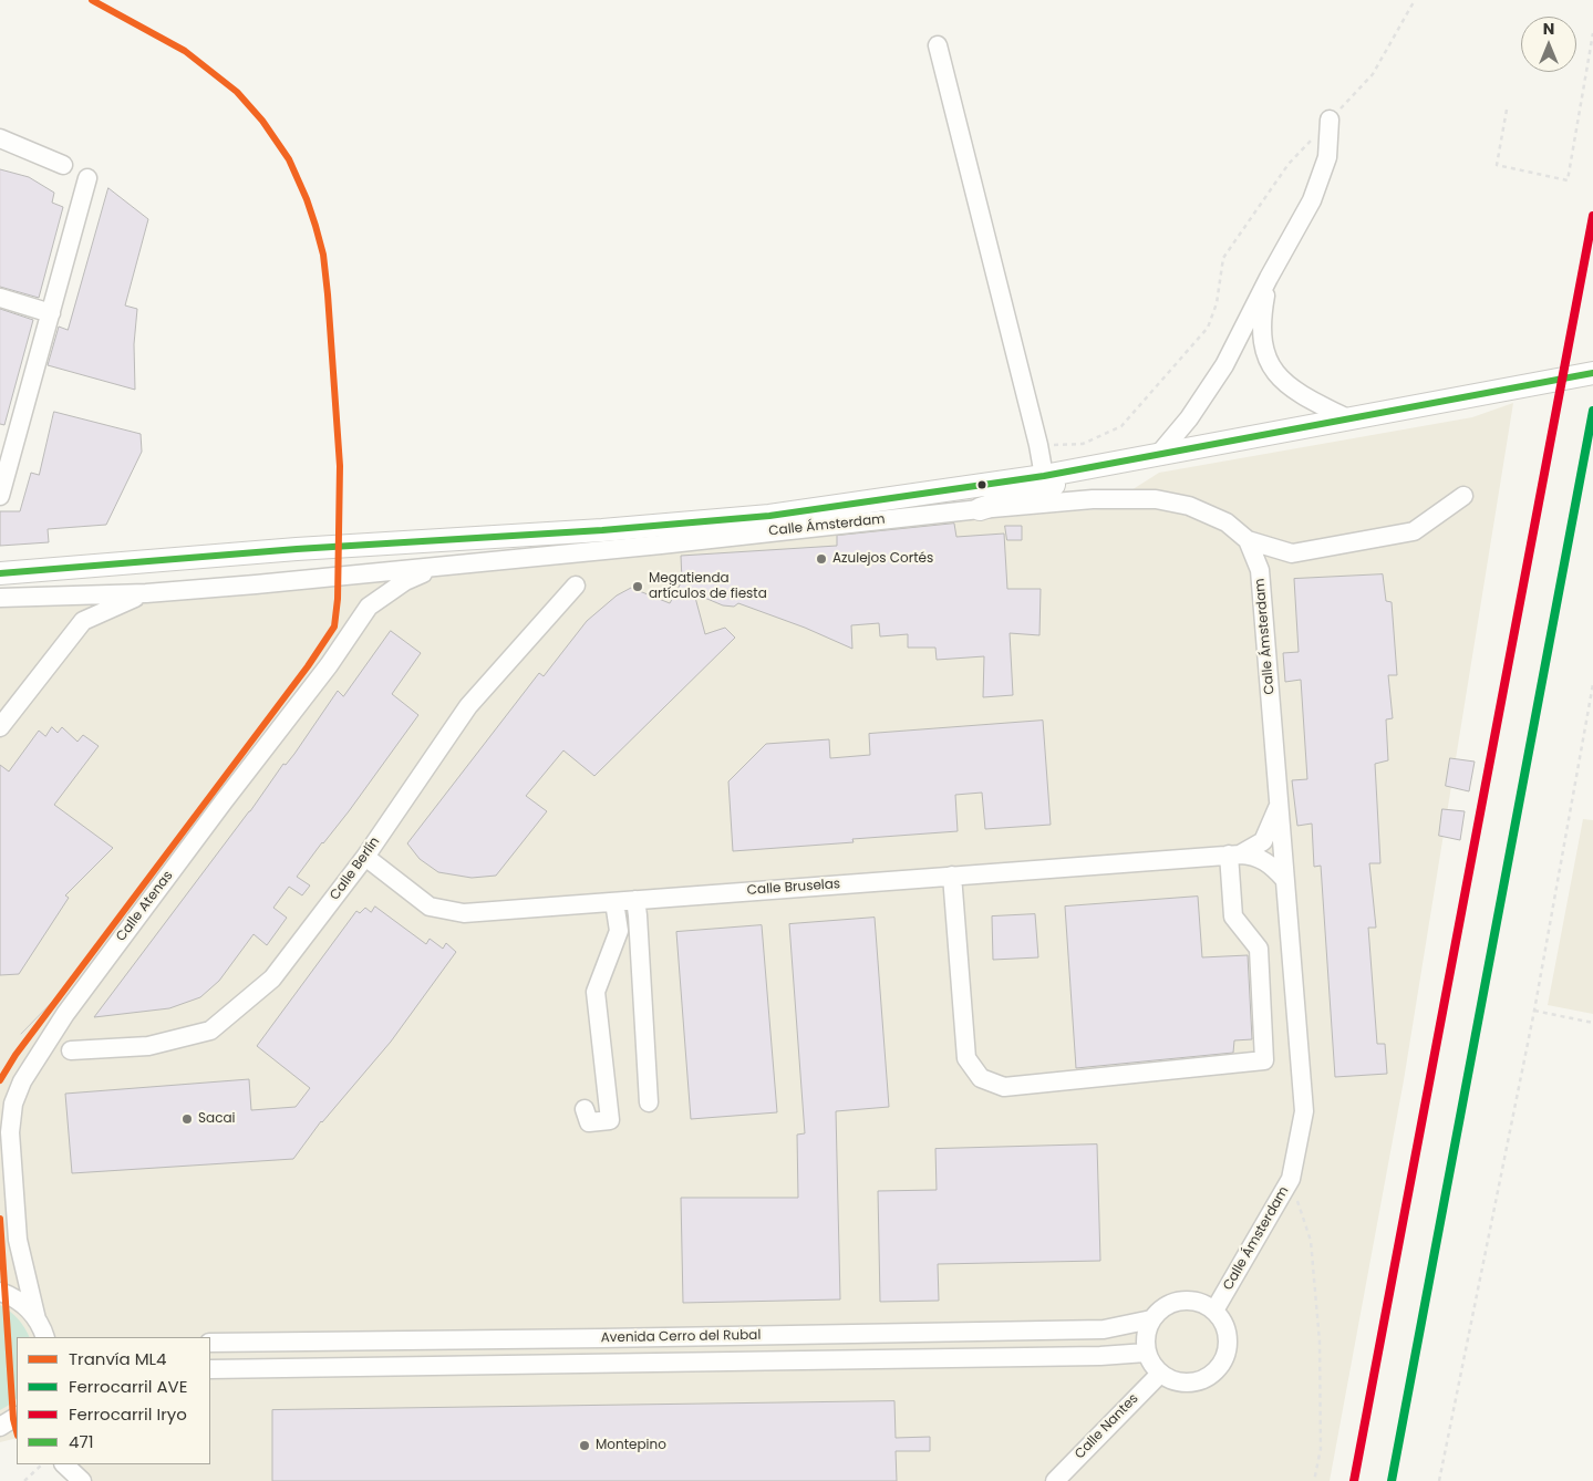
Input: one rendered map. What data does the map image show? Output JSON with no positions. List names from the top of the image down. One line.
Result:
{"streets":{"street":["Calle Ámsterdam","Calle Berlín","Calle Bruselas","Calle Atenas","Avenida Cerro del Rubal","Calle Nantes"]},"crossings":[["Calle Ámsterdam","Calle Atenas"],["Calle Ámsterdam","Avenida Cerro del Rubal"],["Calle Ámsterdam","Calle Nantes"],["Calle Berlín","Calle Bruselas"],["Calle Berlín","Calle Atenas"],["Avenida Cerro del Rubal","Calle Nantes"]],"places":["Azulejos Cortés","Megatienda artículos de fiesta","Sacai","Montepino"],"lines":["tram line ML4","rail line Iryo","transit line 471","rail line AVE"],"legend":["Tranvía ML4","Ferrocarril AVE","Ferrocarril Iryo","471"],"north":"top"}
